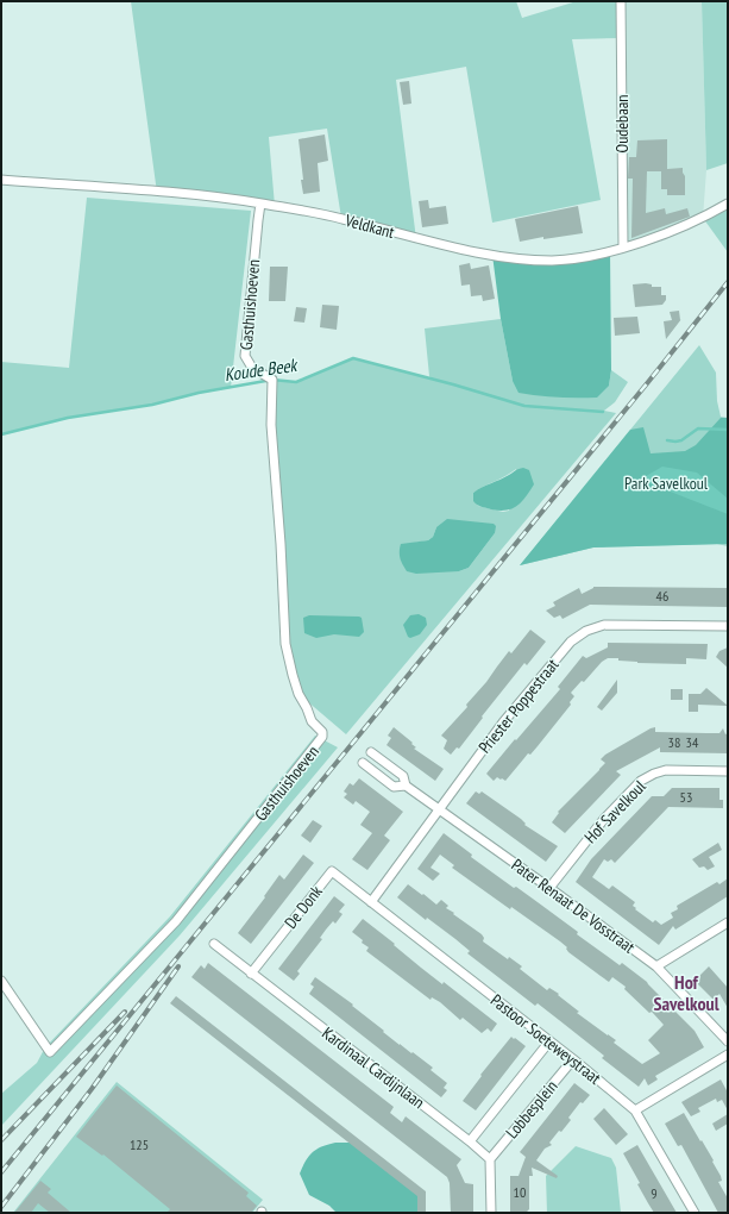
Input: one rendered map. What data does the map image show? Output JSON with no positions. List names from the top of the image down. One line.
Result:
{"streets":{"street":["Oudebaan","Veldkant","Gasthuishoeven","Priester Poppestraat","Hof Savelkoul","Pater Renaat De Vosstraat","De Donk","Pastoor Soeteweystraat","Kardinaal Cardijnlaan","Lobbesplein"]},"crossings":[["Oudebaan","Veldkant"],["Veldkant","Gasthuishoeven"],["Priester Poppestraat","Pater Renaat De Vosstraat"],["Priester Poppestraat","Pastoor Soeteweystraat"],["Hof Savelkoul","Pater Renaat De Vosstraat"],["De Donk","Pastoor Soeteweystraat"],["De Donk","Kardinaal Cardijnlaan"],["Pastoor Soeteweystraat","Lobbesplein"],["Kardinaal Cardijnlaan","Lobbesplein"]],"districts":["Hof Savelkoul"],"water":["Koude Beek"],"parks":["Park Savelkoul"],"house_numbers":["46","38","34","53","125","10","9"]}
